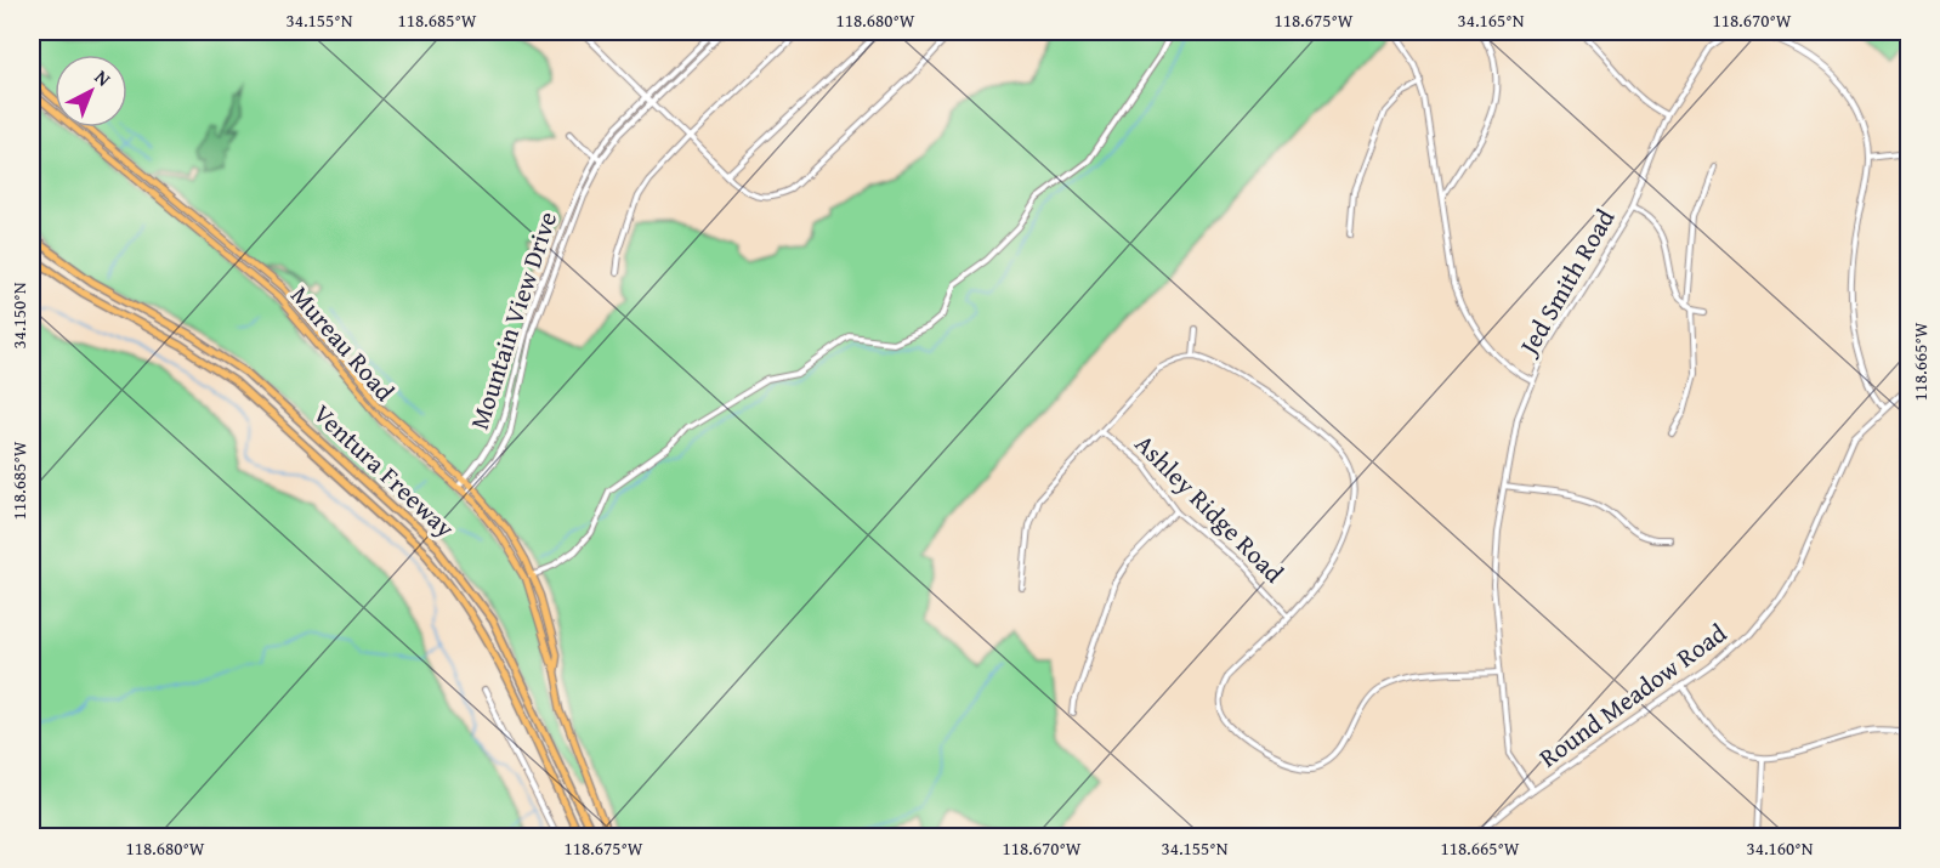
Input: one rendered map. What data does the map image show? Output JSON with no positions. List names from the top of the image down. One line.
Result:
{"streets":{"highway":["Ventura Freeway"],"main road":["Mureau Road"],"street":["Jed Smith Road","Mountain View Drive","Ashley Ridge Road","Round Meadow Road"]},"crossings":[["Jed Smith Road","Round Meadow Road"],["Mountain View Drive","Mureau Road"]],"north":"top right","coordinates":["34.155°N","118.685°W","118.680°W","118.675°W","34.165°N","118.670°W","34.150°N","118.665°W","34.160°N"]}
